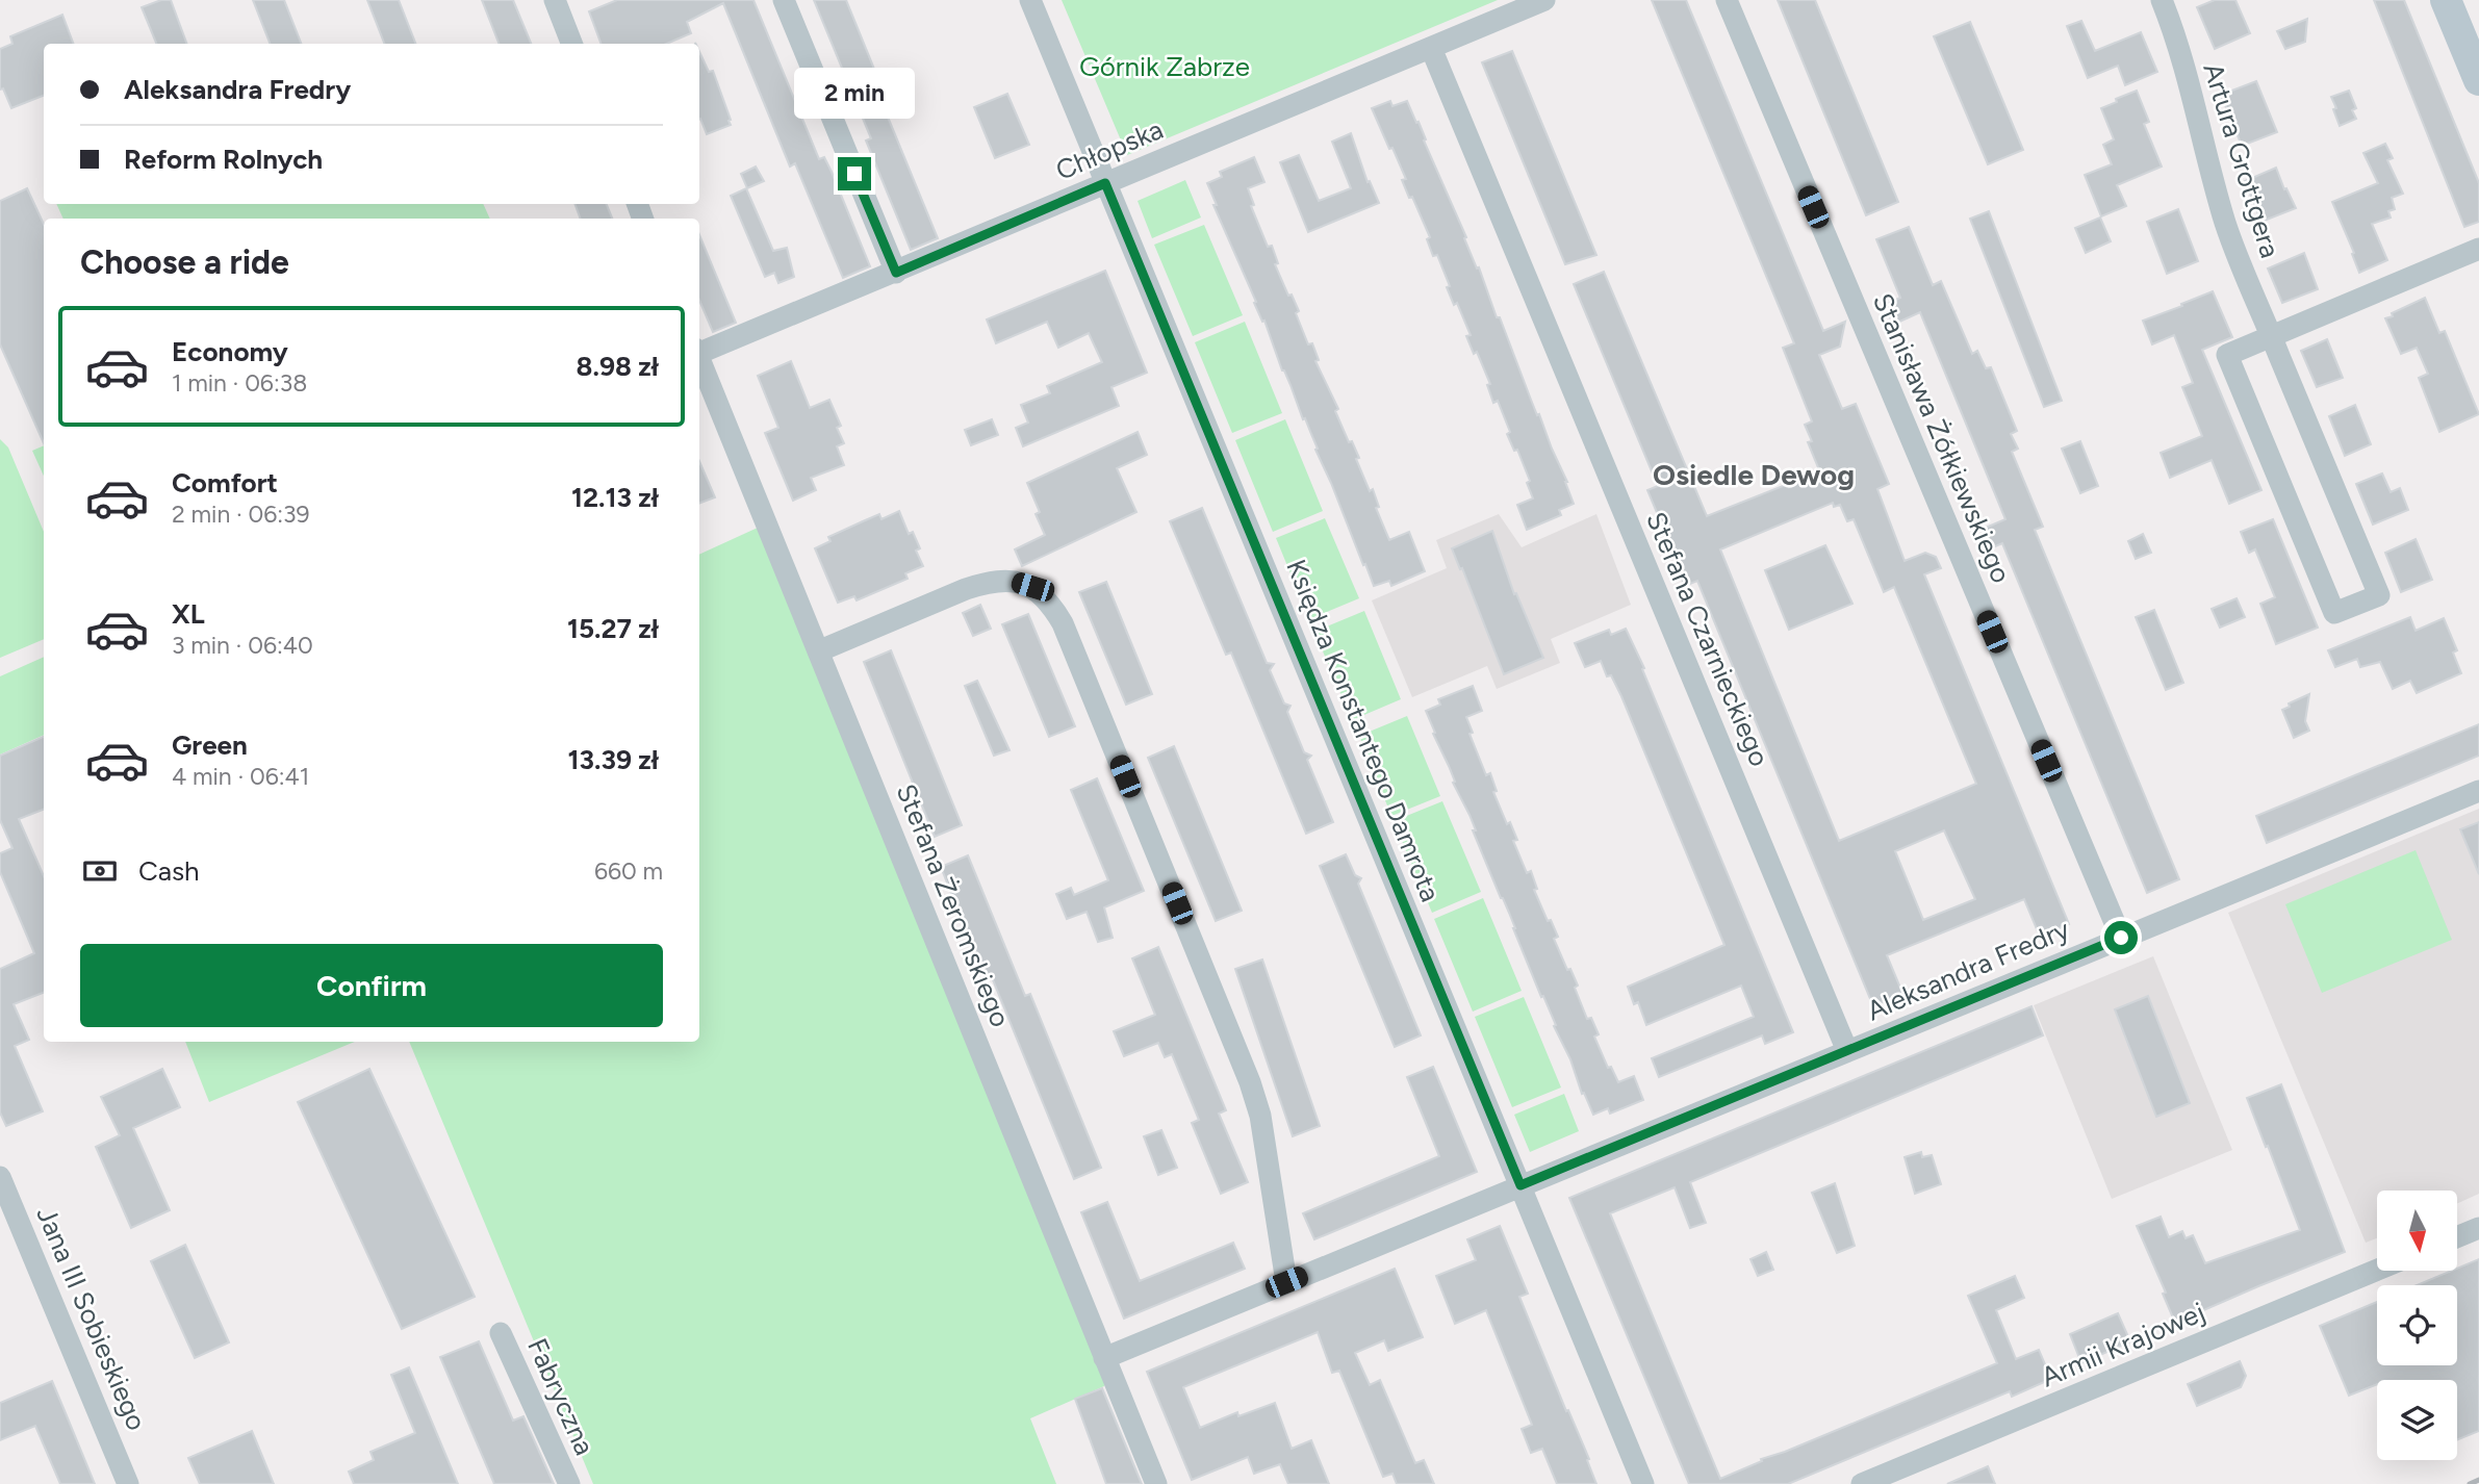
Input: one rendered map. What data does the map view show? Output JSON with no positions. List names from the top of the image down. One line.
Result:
{"streets":{"street":["Chłopska","Artura Grottgera","Stanisława Żółkiewskiego","Stefana Czarnieckiego","Księdza Konstantego Damrota","Stefana Żeromskiego","Aleksandra Fredry","Jana III Sobieskiego","Armii Krajowej","Fabryczna"]},"crossings":[["Chłopska","Stefana Czarnieckiego"],["Chłopska","Księdza Konstantego Damrota"],["Stanisława Żółkiewskiego","Aleksandra Fredry"],["Stefana Czarnieckiego","Aleksandra Fredry"],["Księdza Konstantego Damrota","Aleksandra Fredry"],["Stefana Żeromskiego","Aleksandra Fredry"]],"districts":["Osiedle Dewog"],"parks":["Górnik Zabrze"],"north":"bottom","page":{"banner":["Aleksandra Fredry","Reform Rolnych"],"bubble":"2 min","heading":"Choose a ride","list":[{"name":"Economy","note":"1 min · 06:38","value":"8.98 zł"},{"name":"Comfort","note":"2 min · 06:39","value":"12.13 zł"},{"name":"XL","note":"3 min · 06:40","value":"15.27 zł"},{"name":"Green","note":"4 min · 06:41","value":"13.39 zł"}],"pay":["Cash","660 m"],"buttons":"Confirm"}}
